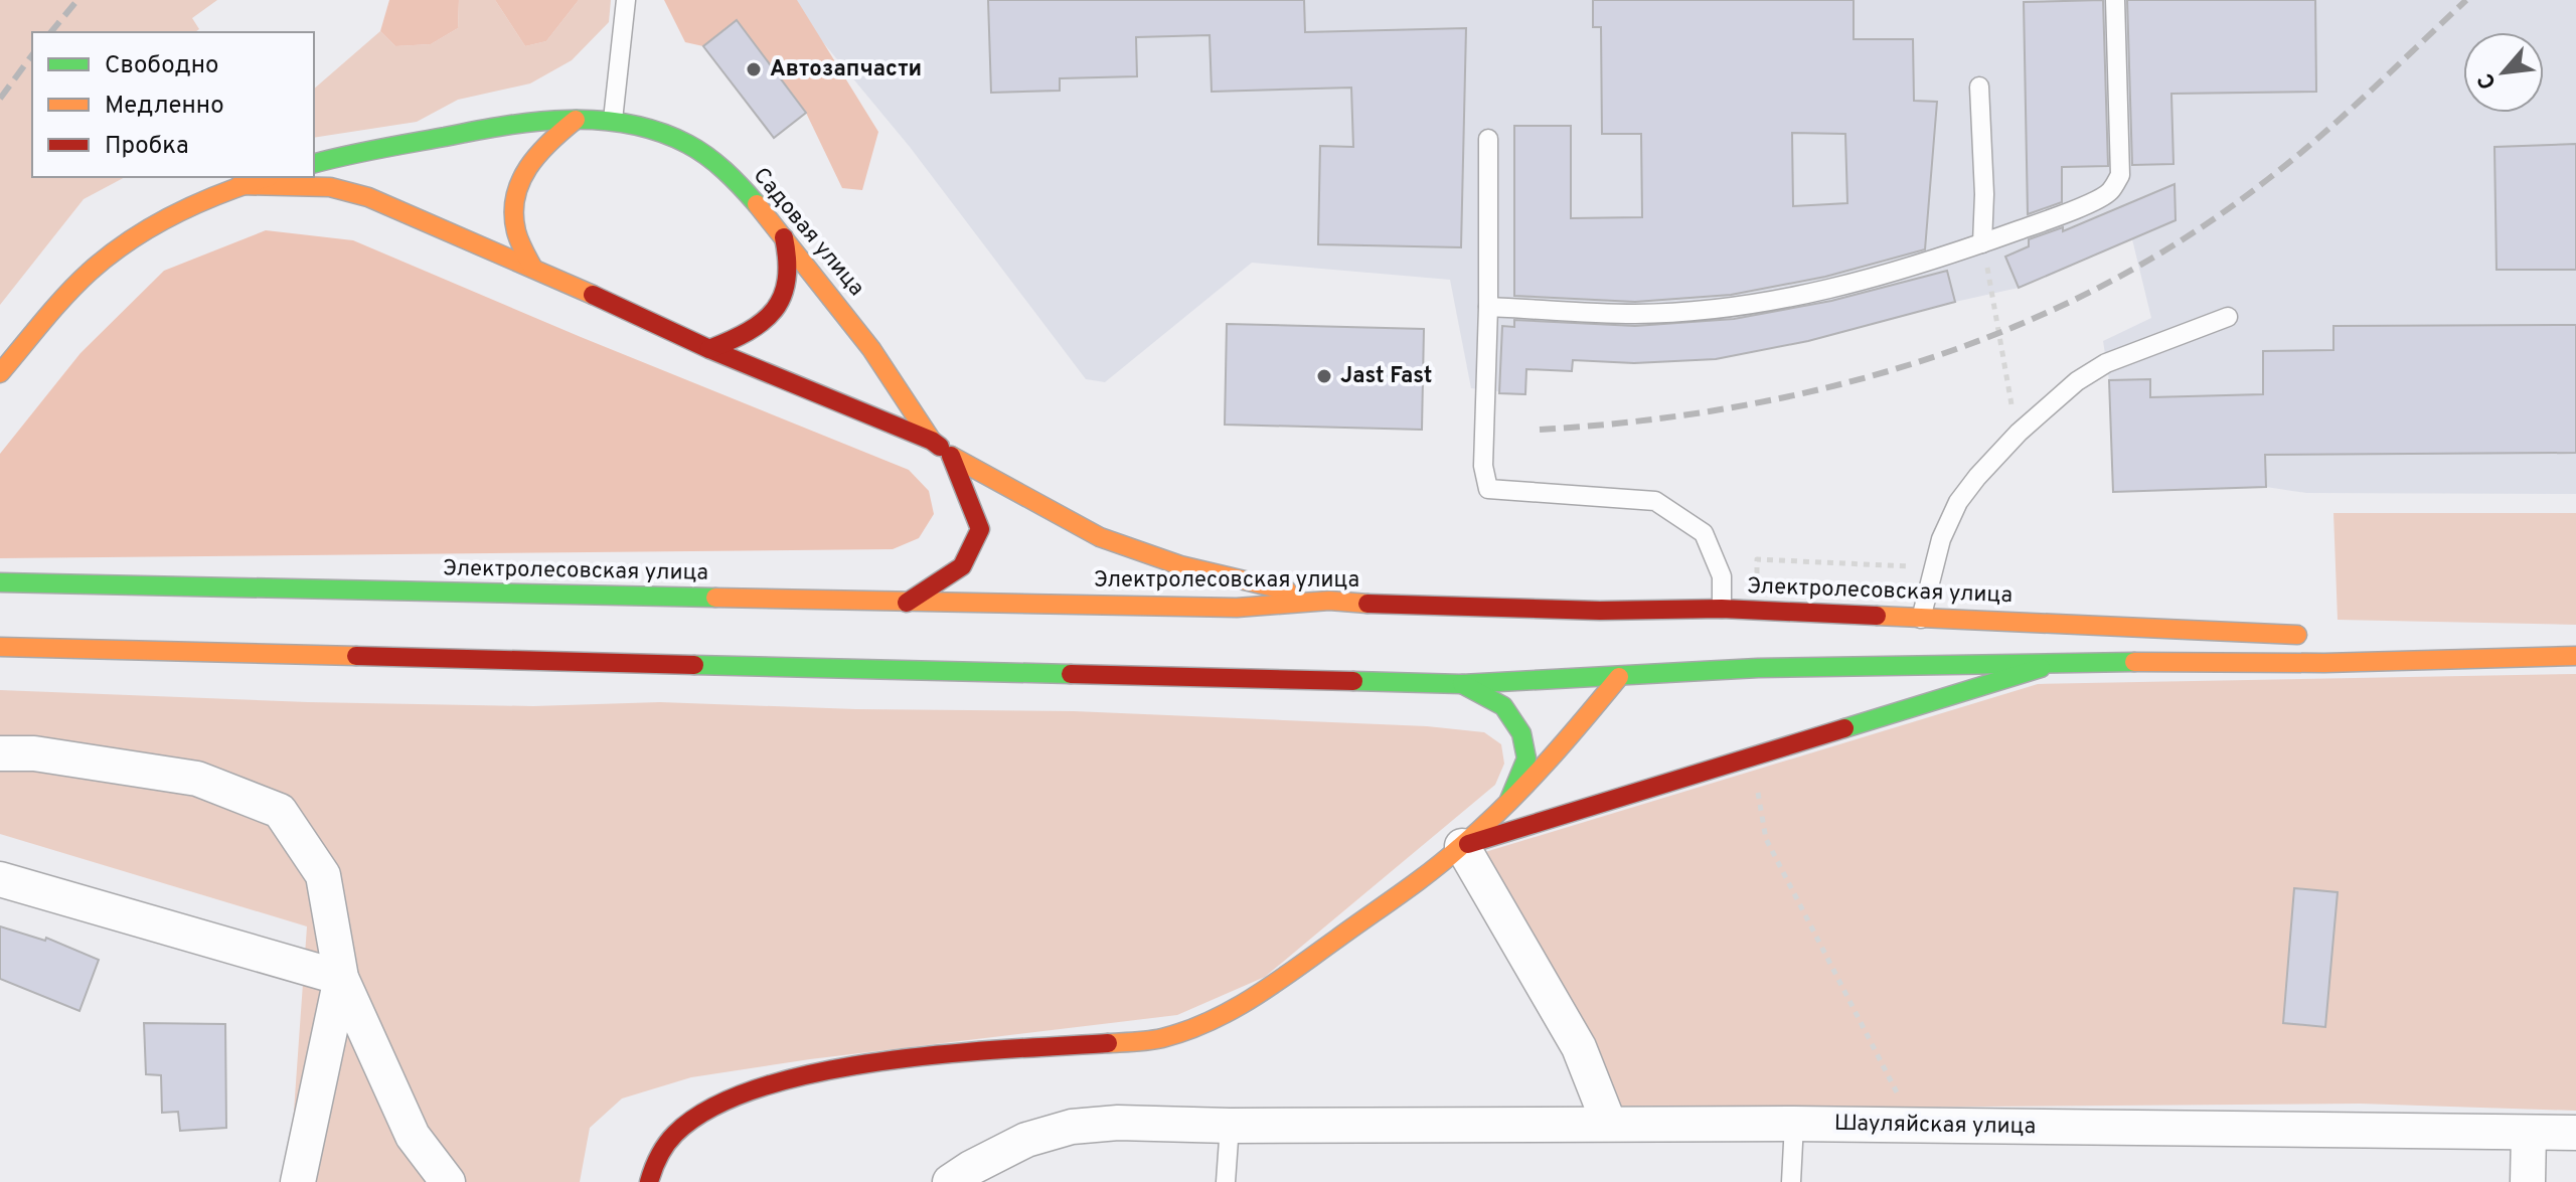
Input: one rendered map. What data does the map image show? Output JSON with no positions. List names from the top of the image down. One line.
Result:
{"streets":{"main road":["Садовая улица","Электролесовская улица"],"street":["Шауляйская улица"]},"crossings":[["Садовая улица","Электролесовская улица"]],"places":["Автозапчасти","Jast Fast"],"legend":["Свободно","Медленно","Пробка"],"north":"bottom left"}
